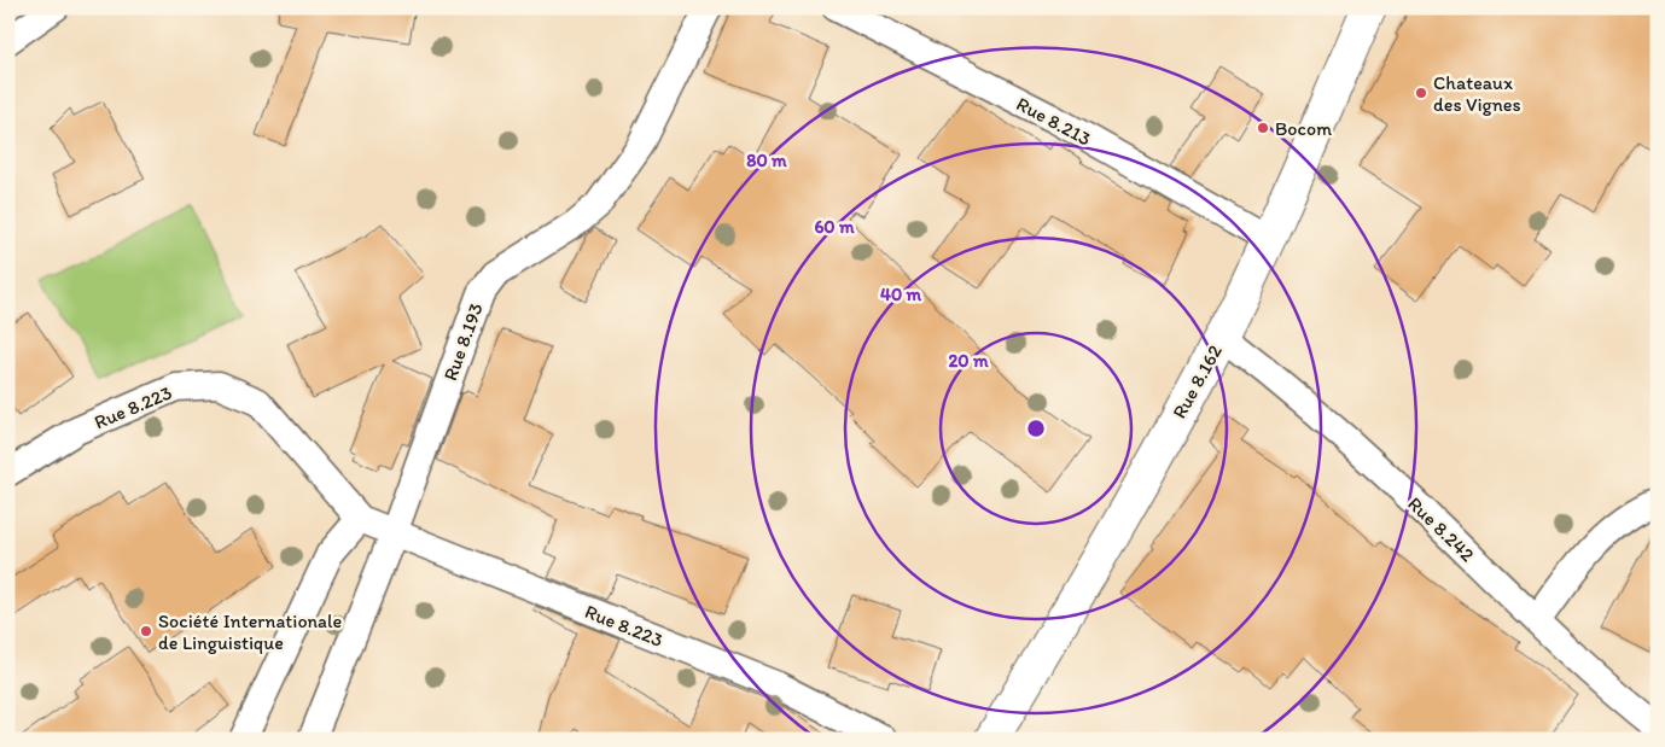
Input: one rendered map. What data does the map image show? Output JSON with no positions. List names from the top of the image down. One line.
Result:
{"streets":{"highway":["Rue 8.162"],"street":["Rue 8.213","Rue 8.193","Rue 8.223","Rue 8.242"]},"crossings":[["Rue 8.213","Rue 8.162"],["Rue 8.193","Rue 8.223"],["Rue 8.162","Rue 8.242"]],"places":["Chateaux des Vignes","Bocom","Société Internationale de Linguistique"],"rings":["80 m","60 m","40 m","20 m"]}
